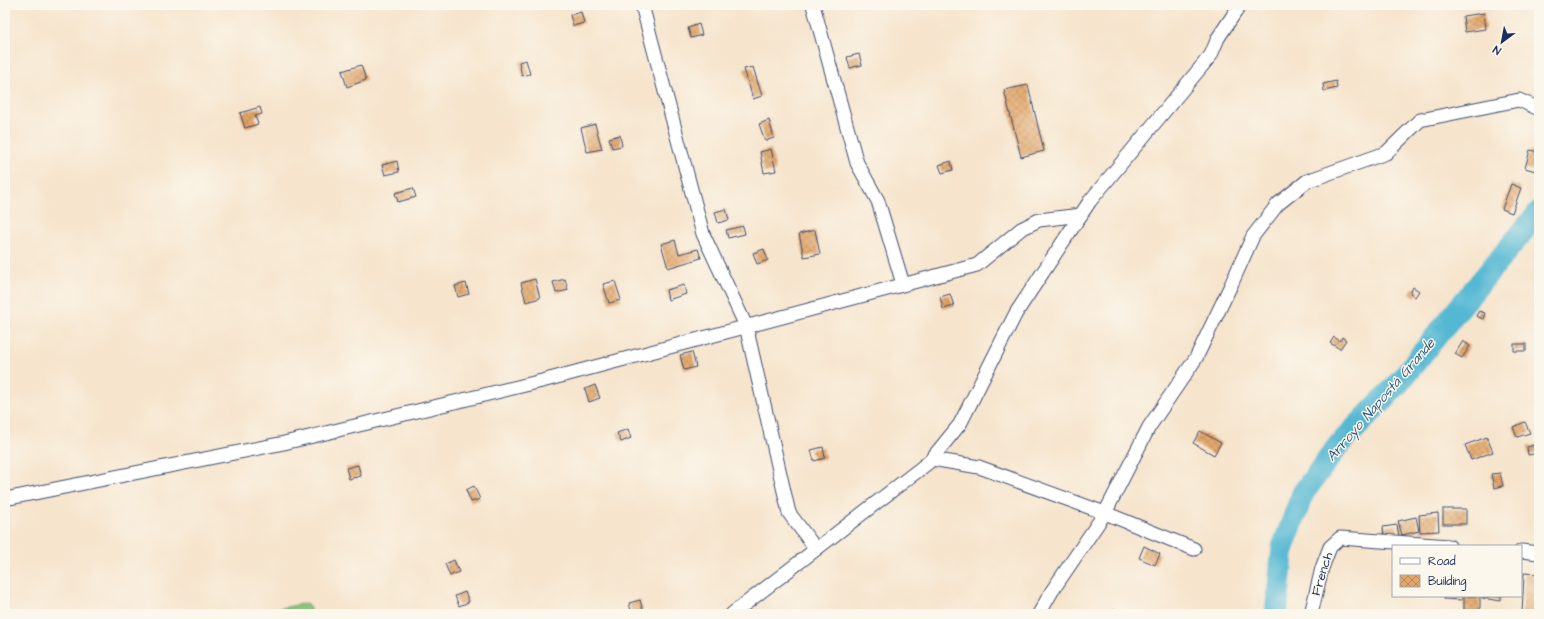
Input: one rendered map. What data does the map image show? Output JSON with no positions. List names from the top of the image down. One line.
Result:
{"streets":{"street":["French"]},"water":["Arroyo Napostá Grande"],"legend":["Road","Building"],"north":"bottom left"}
